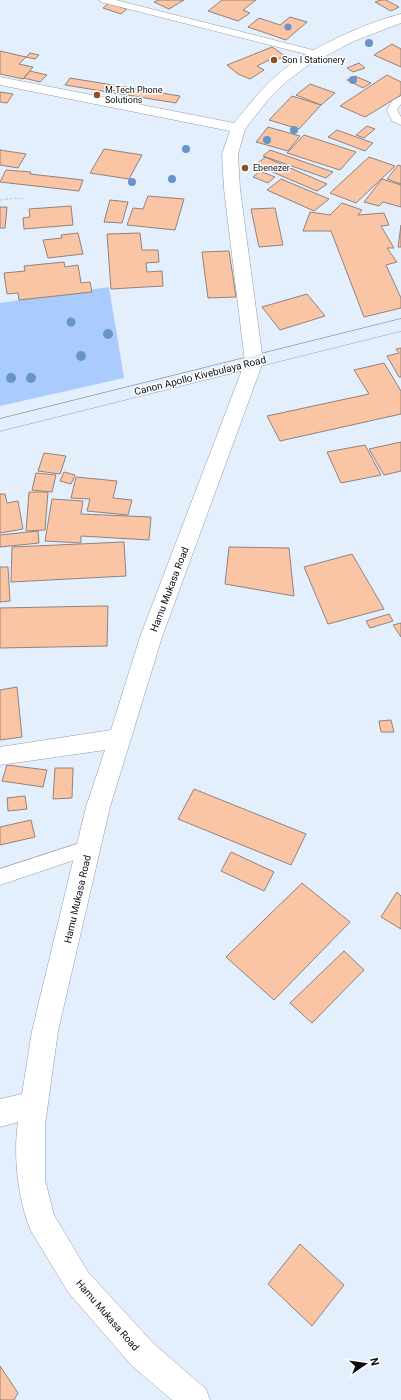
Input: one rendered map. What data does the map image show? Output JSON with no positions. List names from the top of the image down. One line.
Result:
{"streets":{"main road":["Canon Apollo Kivebulaya Road"],"street":["Hamu Mukasa Road"]},"crossings":[["Canon Apollo Kivebulaya Road","Hamu Mukasa Road"]],"places":["Son I Stationery","M-Tech Phone Solutions","Ebenezer"],"north":"right"}
